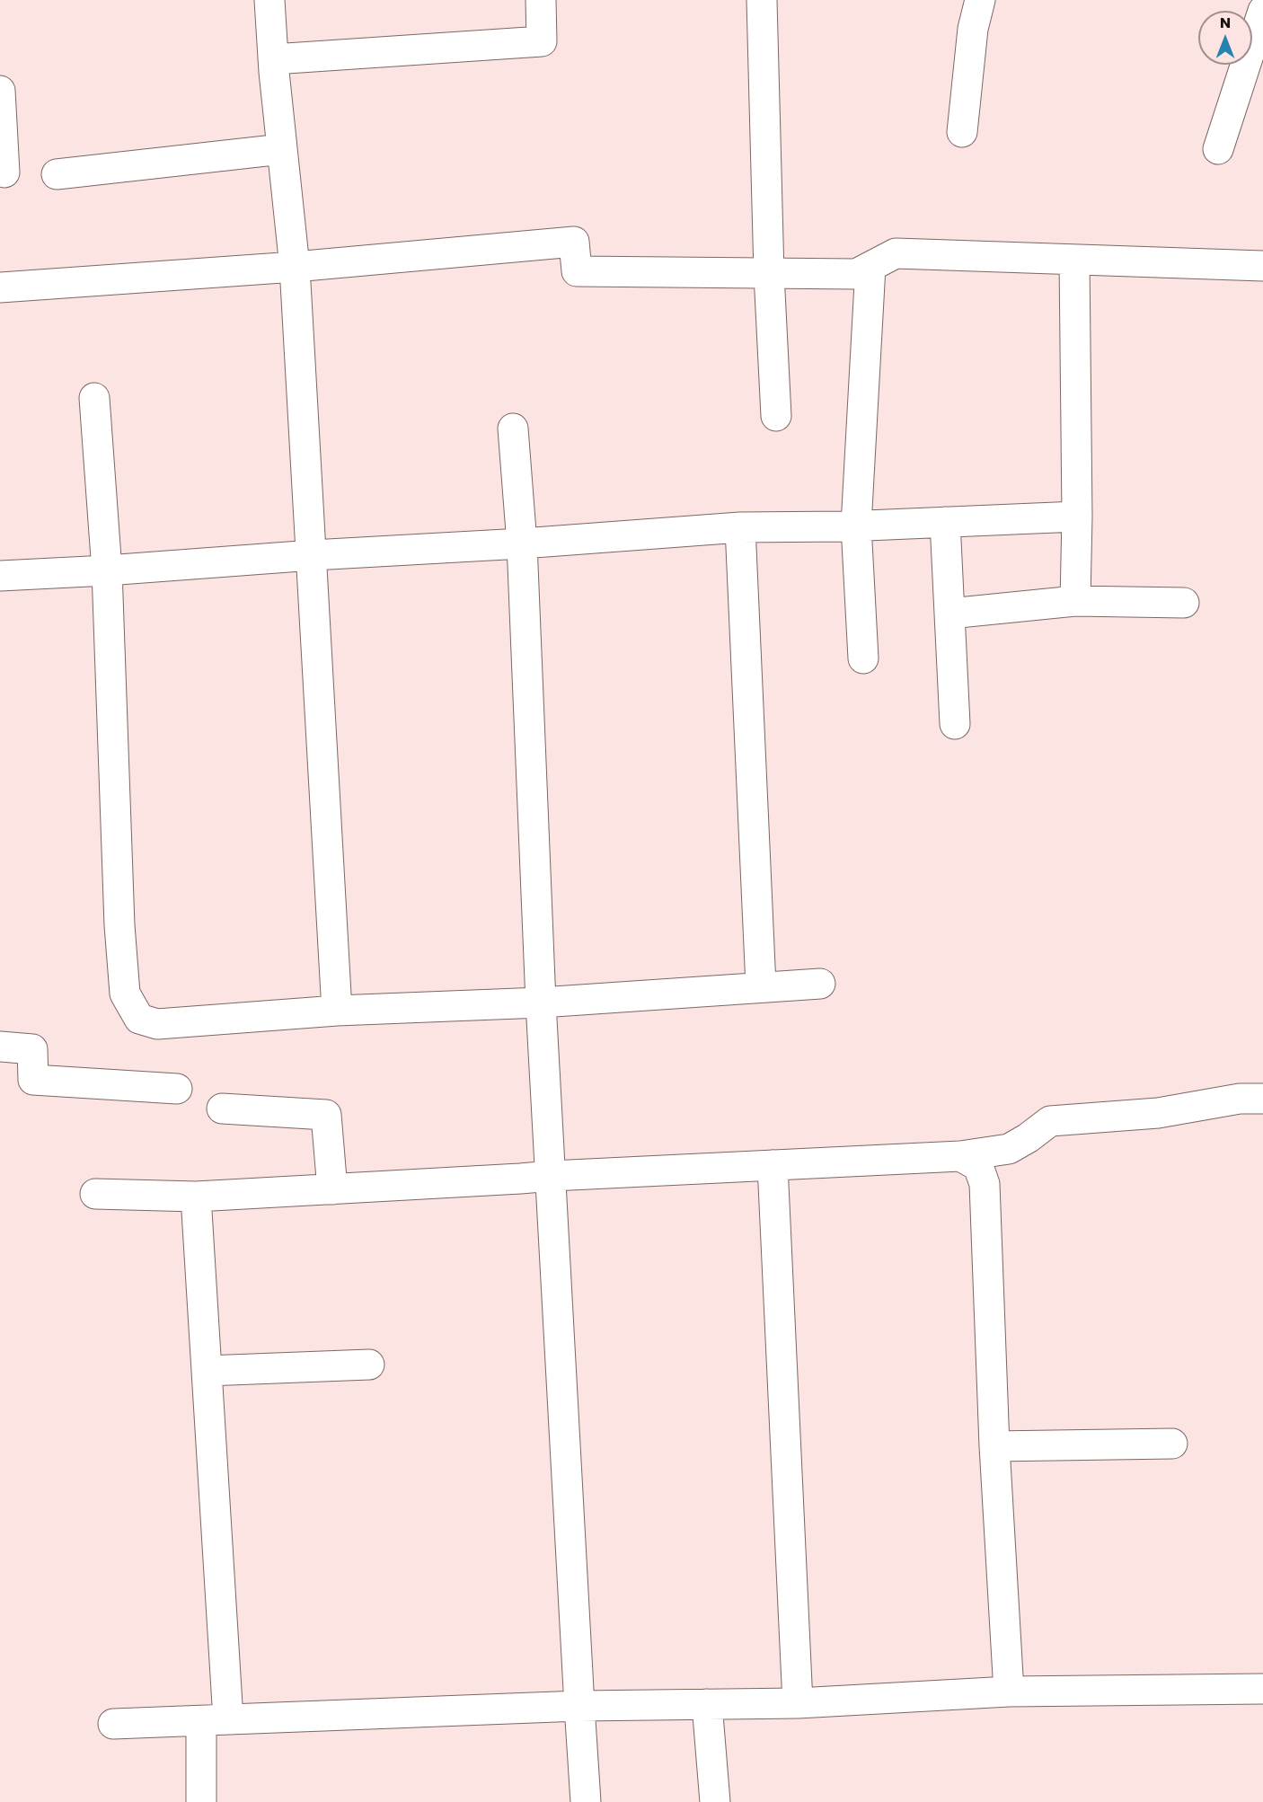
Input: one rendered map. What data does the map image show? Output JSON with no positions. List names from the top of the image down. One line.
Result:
{"north":"top"}
